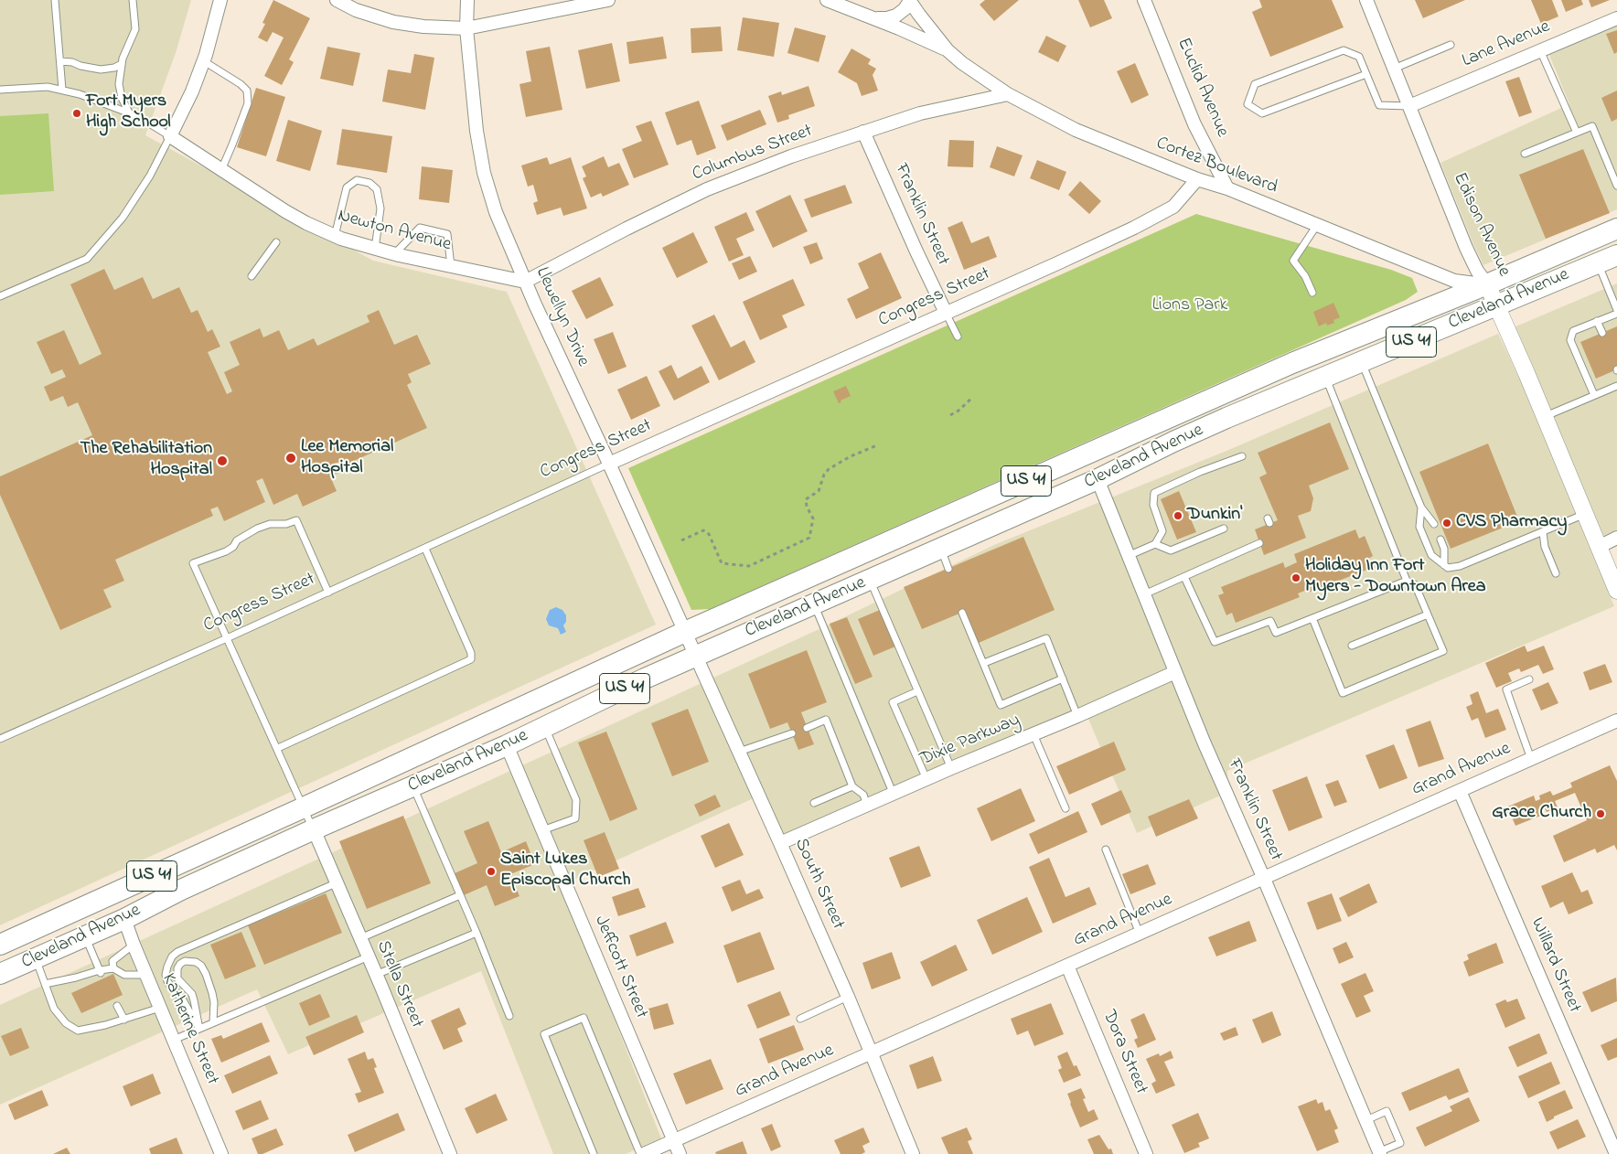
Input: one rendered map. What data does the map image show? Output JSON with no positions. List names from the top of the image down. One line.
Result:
{"streets":{"main road":["Cleveland Avenue","US 41"],"street":["Lane Avenue","Euclid Avenue","Columbus Street","Cortez Boulevard","Franklin Street","Edison Avenue","Newton Avenue","Congress Street","Llewellyn Drive","Dixie Parkway","Grand Avenue","South Street","Willard Street","Jeffcott Street","Stella Street","Katherine Street","Dora Street"]},"crossings":[["Lane Avenue","Edison Avenue"],["Euclid Avenue","Cortez Boulevard"],["Columbus Street","Cortez Boulevard"],["Columbus Street","Franklin Street"],["Columbus Street","Newton Avenue"],["Columbus Street","Llewellyn Drive"],["Cortez Boulevard","Edison Avenue"],["Cortez Boulevard","Congress Street"],["Cortez Boulevard","Cleveland Avenue"],["Franklin Street","Congress Street"],["Franklin Street","Cleveland Avenue"],["Franklin Street","Dixie Parkway"],["Franklin Street","Grand Avenue"],["Edison Avenue","Cleveland Avenue"],["Newton Avenue","Llewellyn Drive"],["Congress Street","Llewellyn Drive"],["Cleveland Avenue","Llewellyn Drive"],["Cleveland Avenue","South Street"],["Cleveland Avenue","Jeffcott Street"],["Cleveland Avenue","Stella Street"],["Cleveland Avenue","Katherine Street"],["Llewellyn Drive","South Street"],["Dixie Parkway","South Street"],["Grand Avenue","South Street"],["Grand Avenue","Willard Street"],["Grand Avenue","Jeffcott Street"],["Grand Avenue","Dora Street"]],"parks":["Lions Park"],"places":["Fort Myers High School","Lee Memorial Hospital","The Rehabilitation Hospital","Dunkin'","CVS Pharmacy","Holiday Inn Fort Myers - Downtown Area","Grace Church","Saint Lukes Episcopal Church"]}
